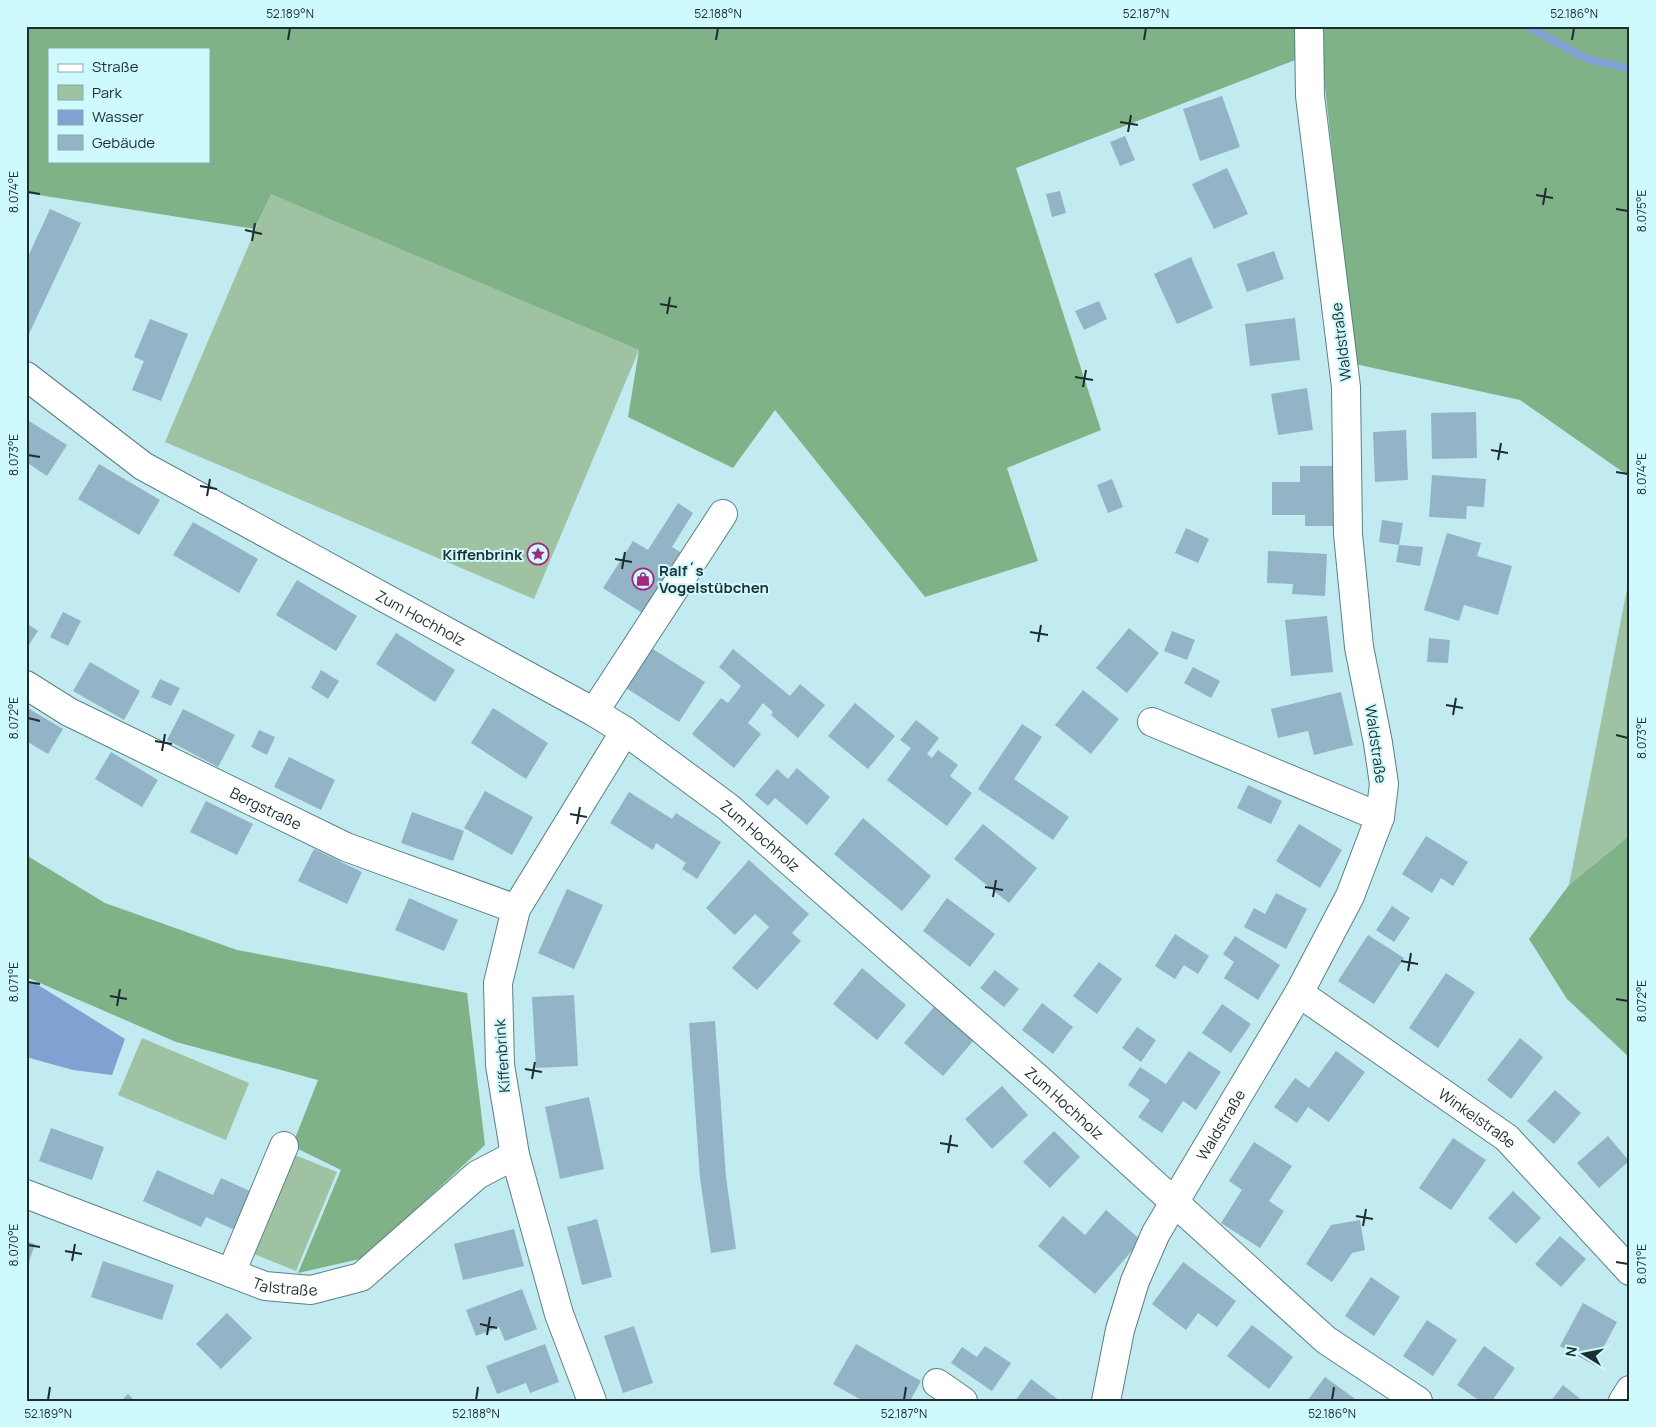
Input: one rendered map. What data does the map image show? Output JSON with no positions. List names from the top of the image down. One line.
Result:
{"streets":{"street":["Waldstraße","Zum Hochholz","Bergstraße","Kiffenbrink","Winkelstraße","Talstraße"]},"crossings":[["Waldstraße","Zum Hochholz"],["Waldstraße","Winkelstraße"],["Zum Hochholz","Kiffenbrink"],["Bergstraße","Kiffenbrink"],["Kiffenbrink","Talstraße"]],"places":{"place":["Kiffenbrink"],"shop":["Ralf´s Vogelstübchen"]},"legend":["Straße","Park","Wasser","Gebäude"],"north":"left","coordinates":["52.189°N","52.188°N","52.187°N","52.186°N","8.074°E","8.075°E","8.073°E","8.072°E","8.071°E","8.070°E"]}
